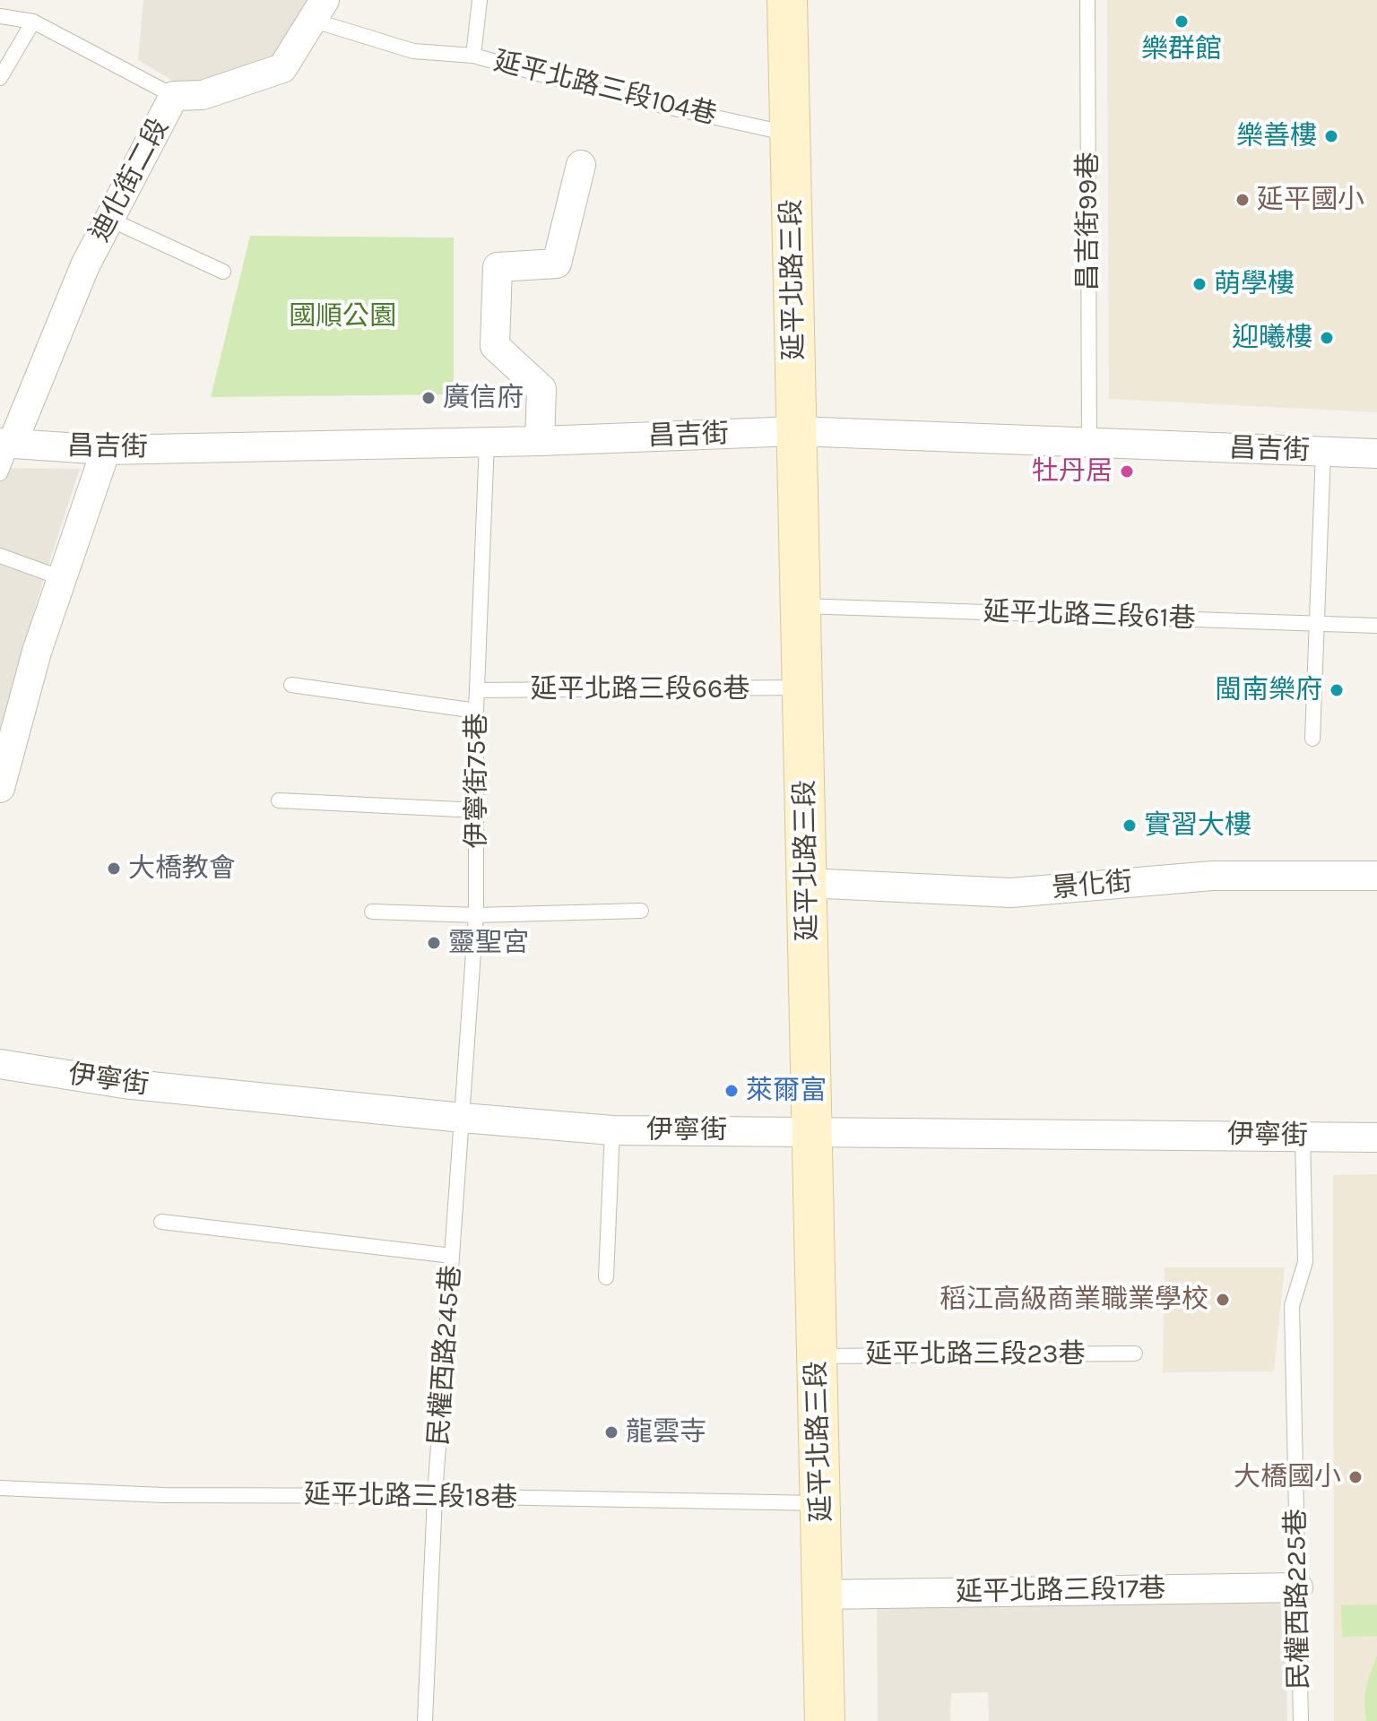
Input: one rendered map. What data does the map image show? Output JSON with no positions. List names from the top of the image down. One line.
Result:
{"streets":{"street":["迪化街二段","延平北路三段","昌吉街","景化街","伊寧街","延平北路三段17巷"],"lane":["延平北路三段104巷","昌吉街99巷","延平北路三段61巷","延平北路三段66巷","伊寧街75巷","延平北路三段23巷","民權西路245巷","延平北路三段18巷","民權西路225巷"]},"crossings":[["延平北路三段104巷","延平北路三段"],["迪化街二段","昌吉街"],["昌吉街99巷","昌吉街"],["延平北路三段","昌吉街"],["延平北路三段","延平北路三段61巷"],["延平北路三段","延平北路三段66巷"],["延平北路三段","景化街"],["延平北路三段","伊寧街"],["延平北路三段","延平北路三段23巷"],["延平北路三段","延平北路三段18巷"],["延平北路三段","延平北路三段17巷"],["昌吉街","伊寧街75巷"],["延平北路三段66巷","伊寧街75巷"],["伊寧街75巷","伊寧街"],["伊寧街75巷","民權西路245巷"],["伊寧街","民權西路245巷"],["伊寧街","民權西路225巷"],["民權西路245巷","延平北路三段18巷"],["延平北路三段17巷","民權西路225巷"]],"parks":["國順公園"],"places":["樂群館","樂善樓","延平國小","萌學樓","迎曦樓","廣信府","牡丹居","閩南樂府","實習大樓","大橋教會","靈聖宮","萊爾富","稻江高級商業職業學校","龍雲寺","大橋國小"]}
